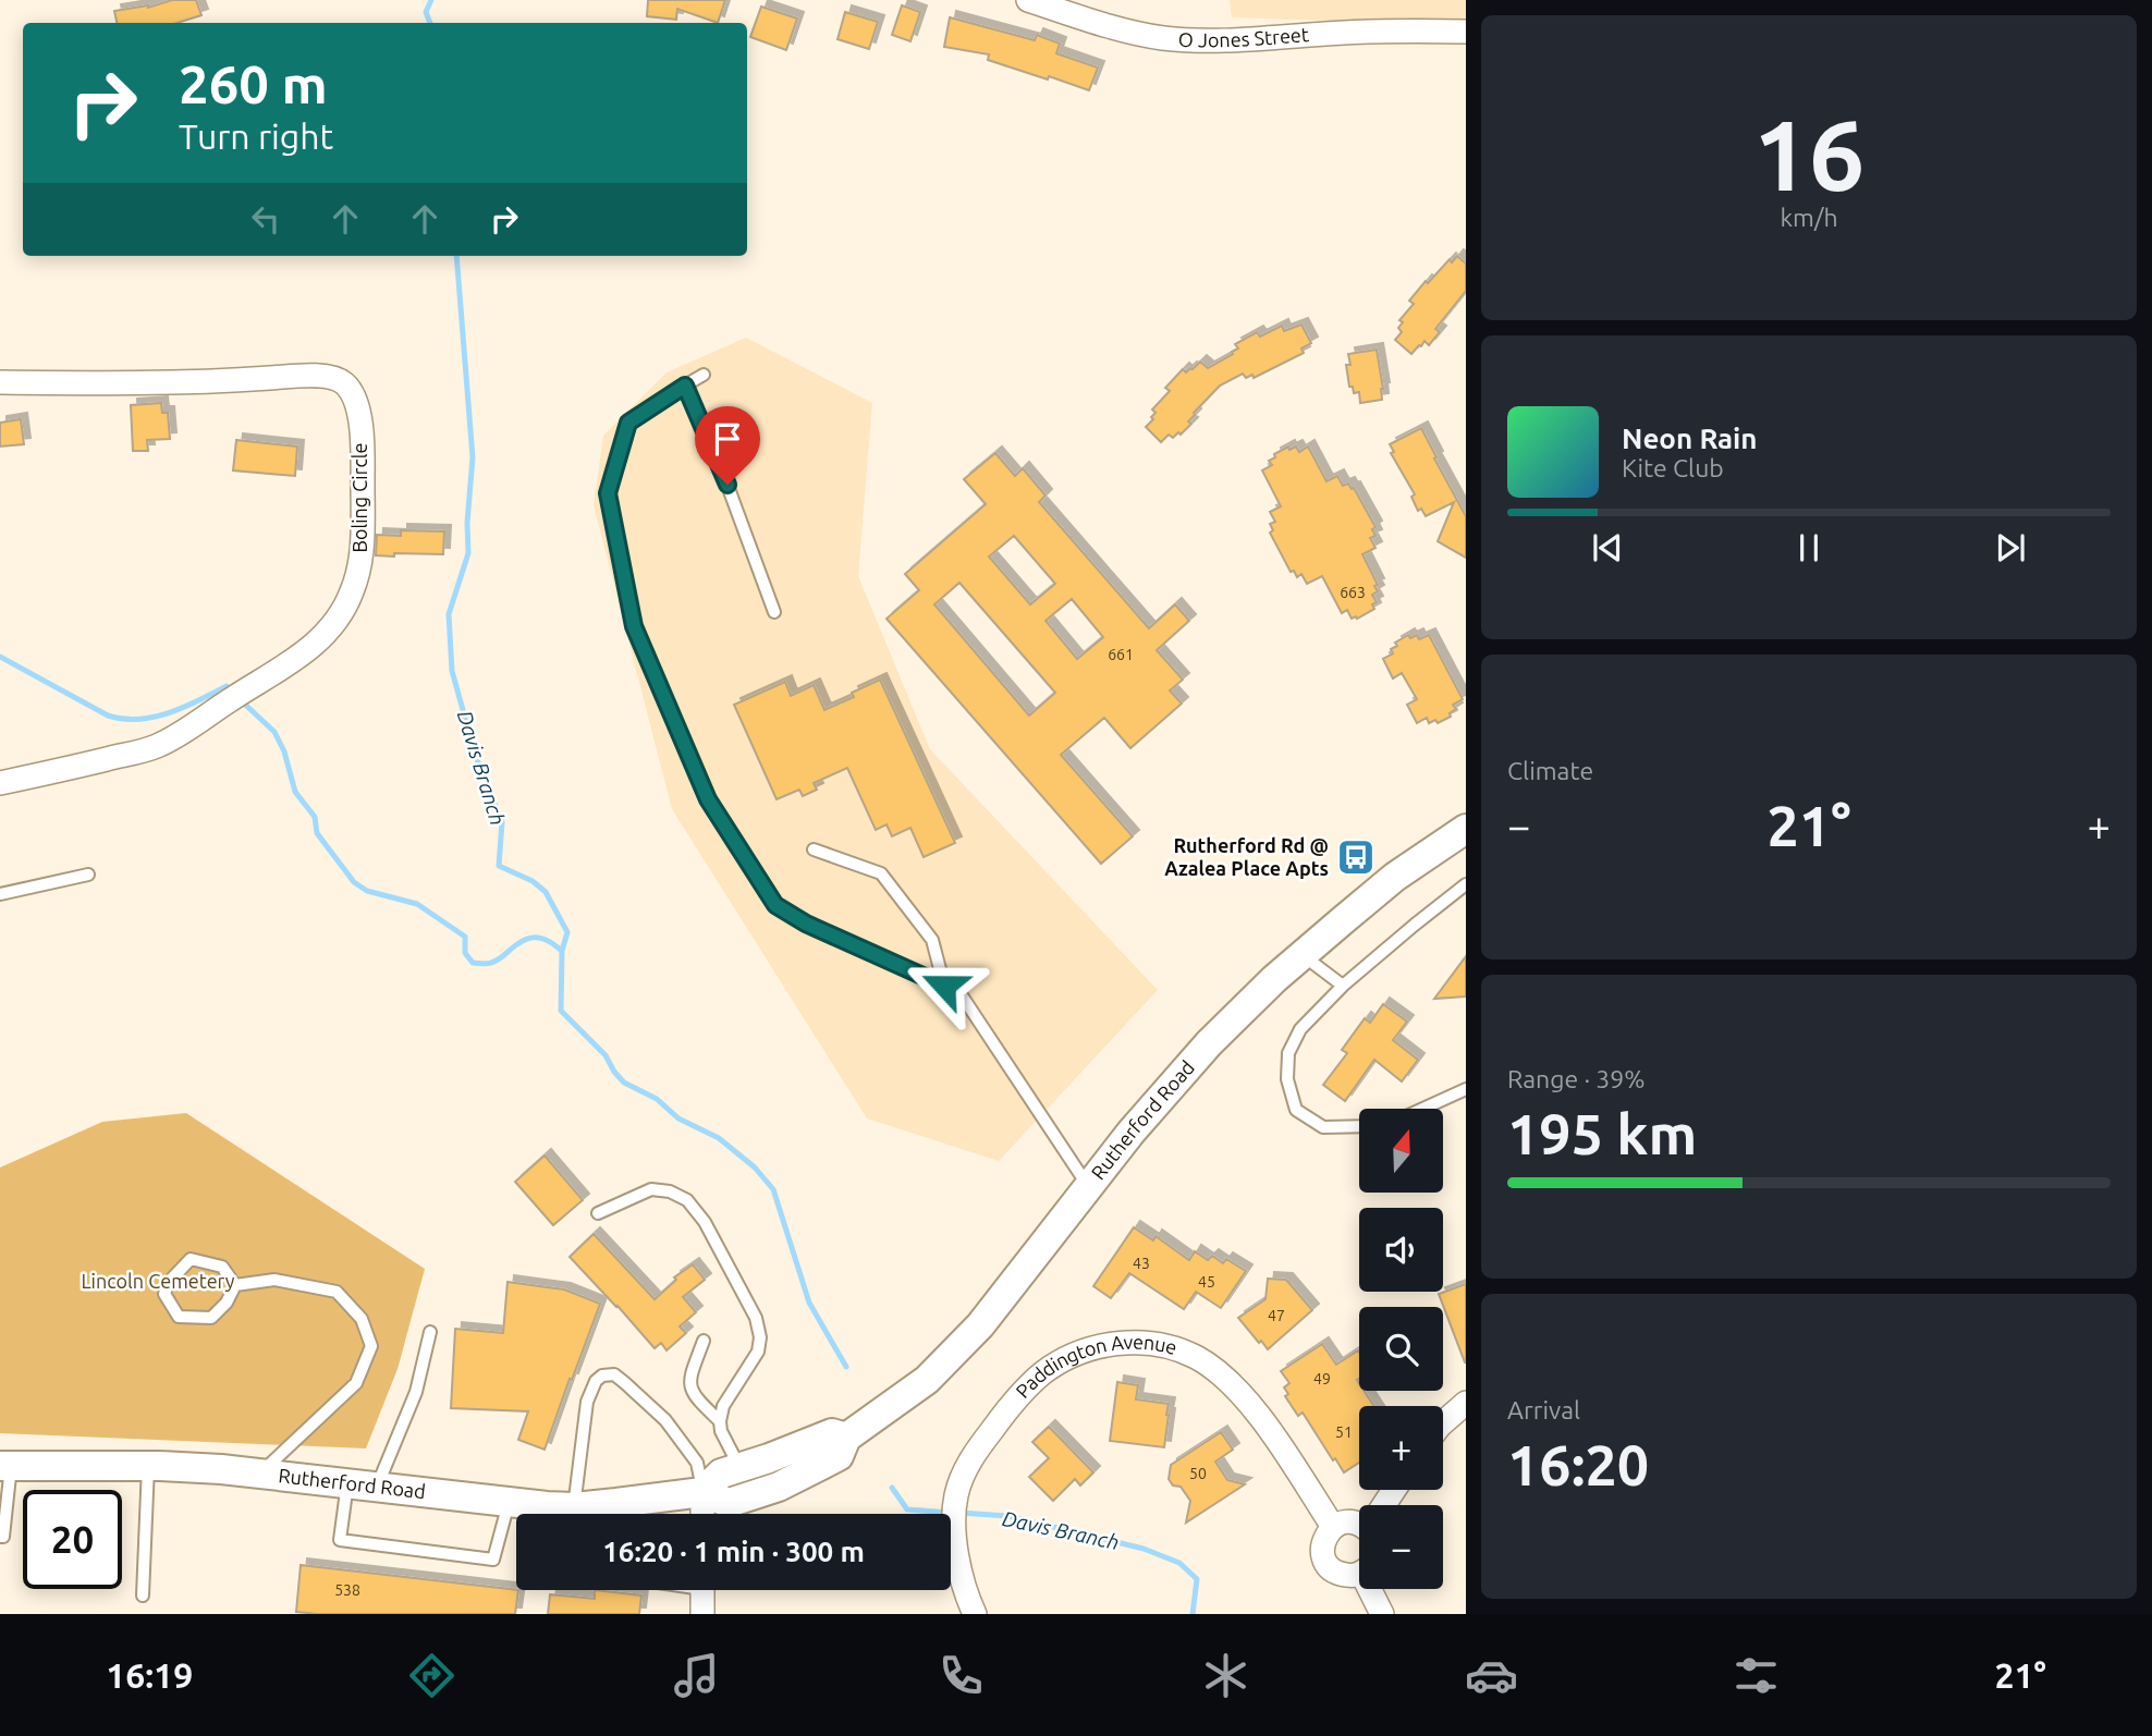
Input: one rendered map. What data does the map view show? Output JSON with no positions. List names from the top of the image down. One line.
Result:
{"streets":{"street":["O Jones Street","Boling Circle","Rutherford Road","Paddington Avenue"]},"water":["Davis Branch"],"parks":["Lincoln Cemetery"],"places":{"bus stop":["Rutherford Rd @ Azalea Place Apts"]},"house_numbers":["663","661","43","45","47","49","51","50","538"],"north":"top","page":{"tile":[["16","km/h"],"Climate",["Range · 39%","195 km"],["Arrival","16:20"]],"turn":["260 m","Turn right"],"song":["Neon Rain","Kite Club"],"heat":["−","21°","+"],"map_buttons":["+","−"],"limit":"20","trip":"16:20 · 1 min · 300 m","tabs":["16:19","21°"]}}
